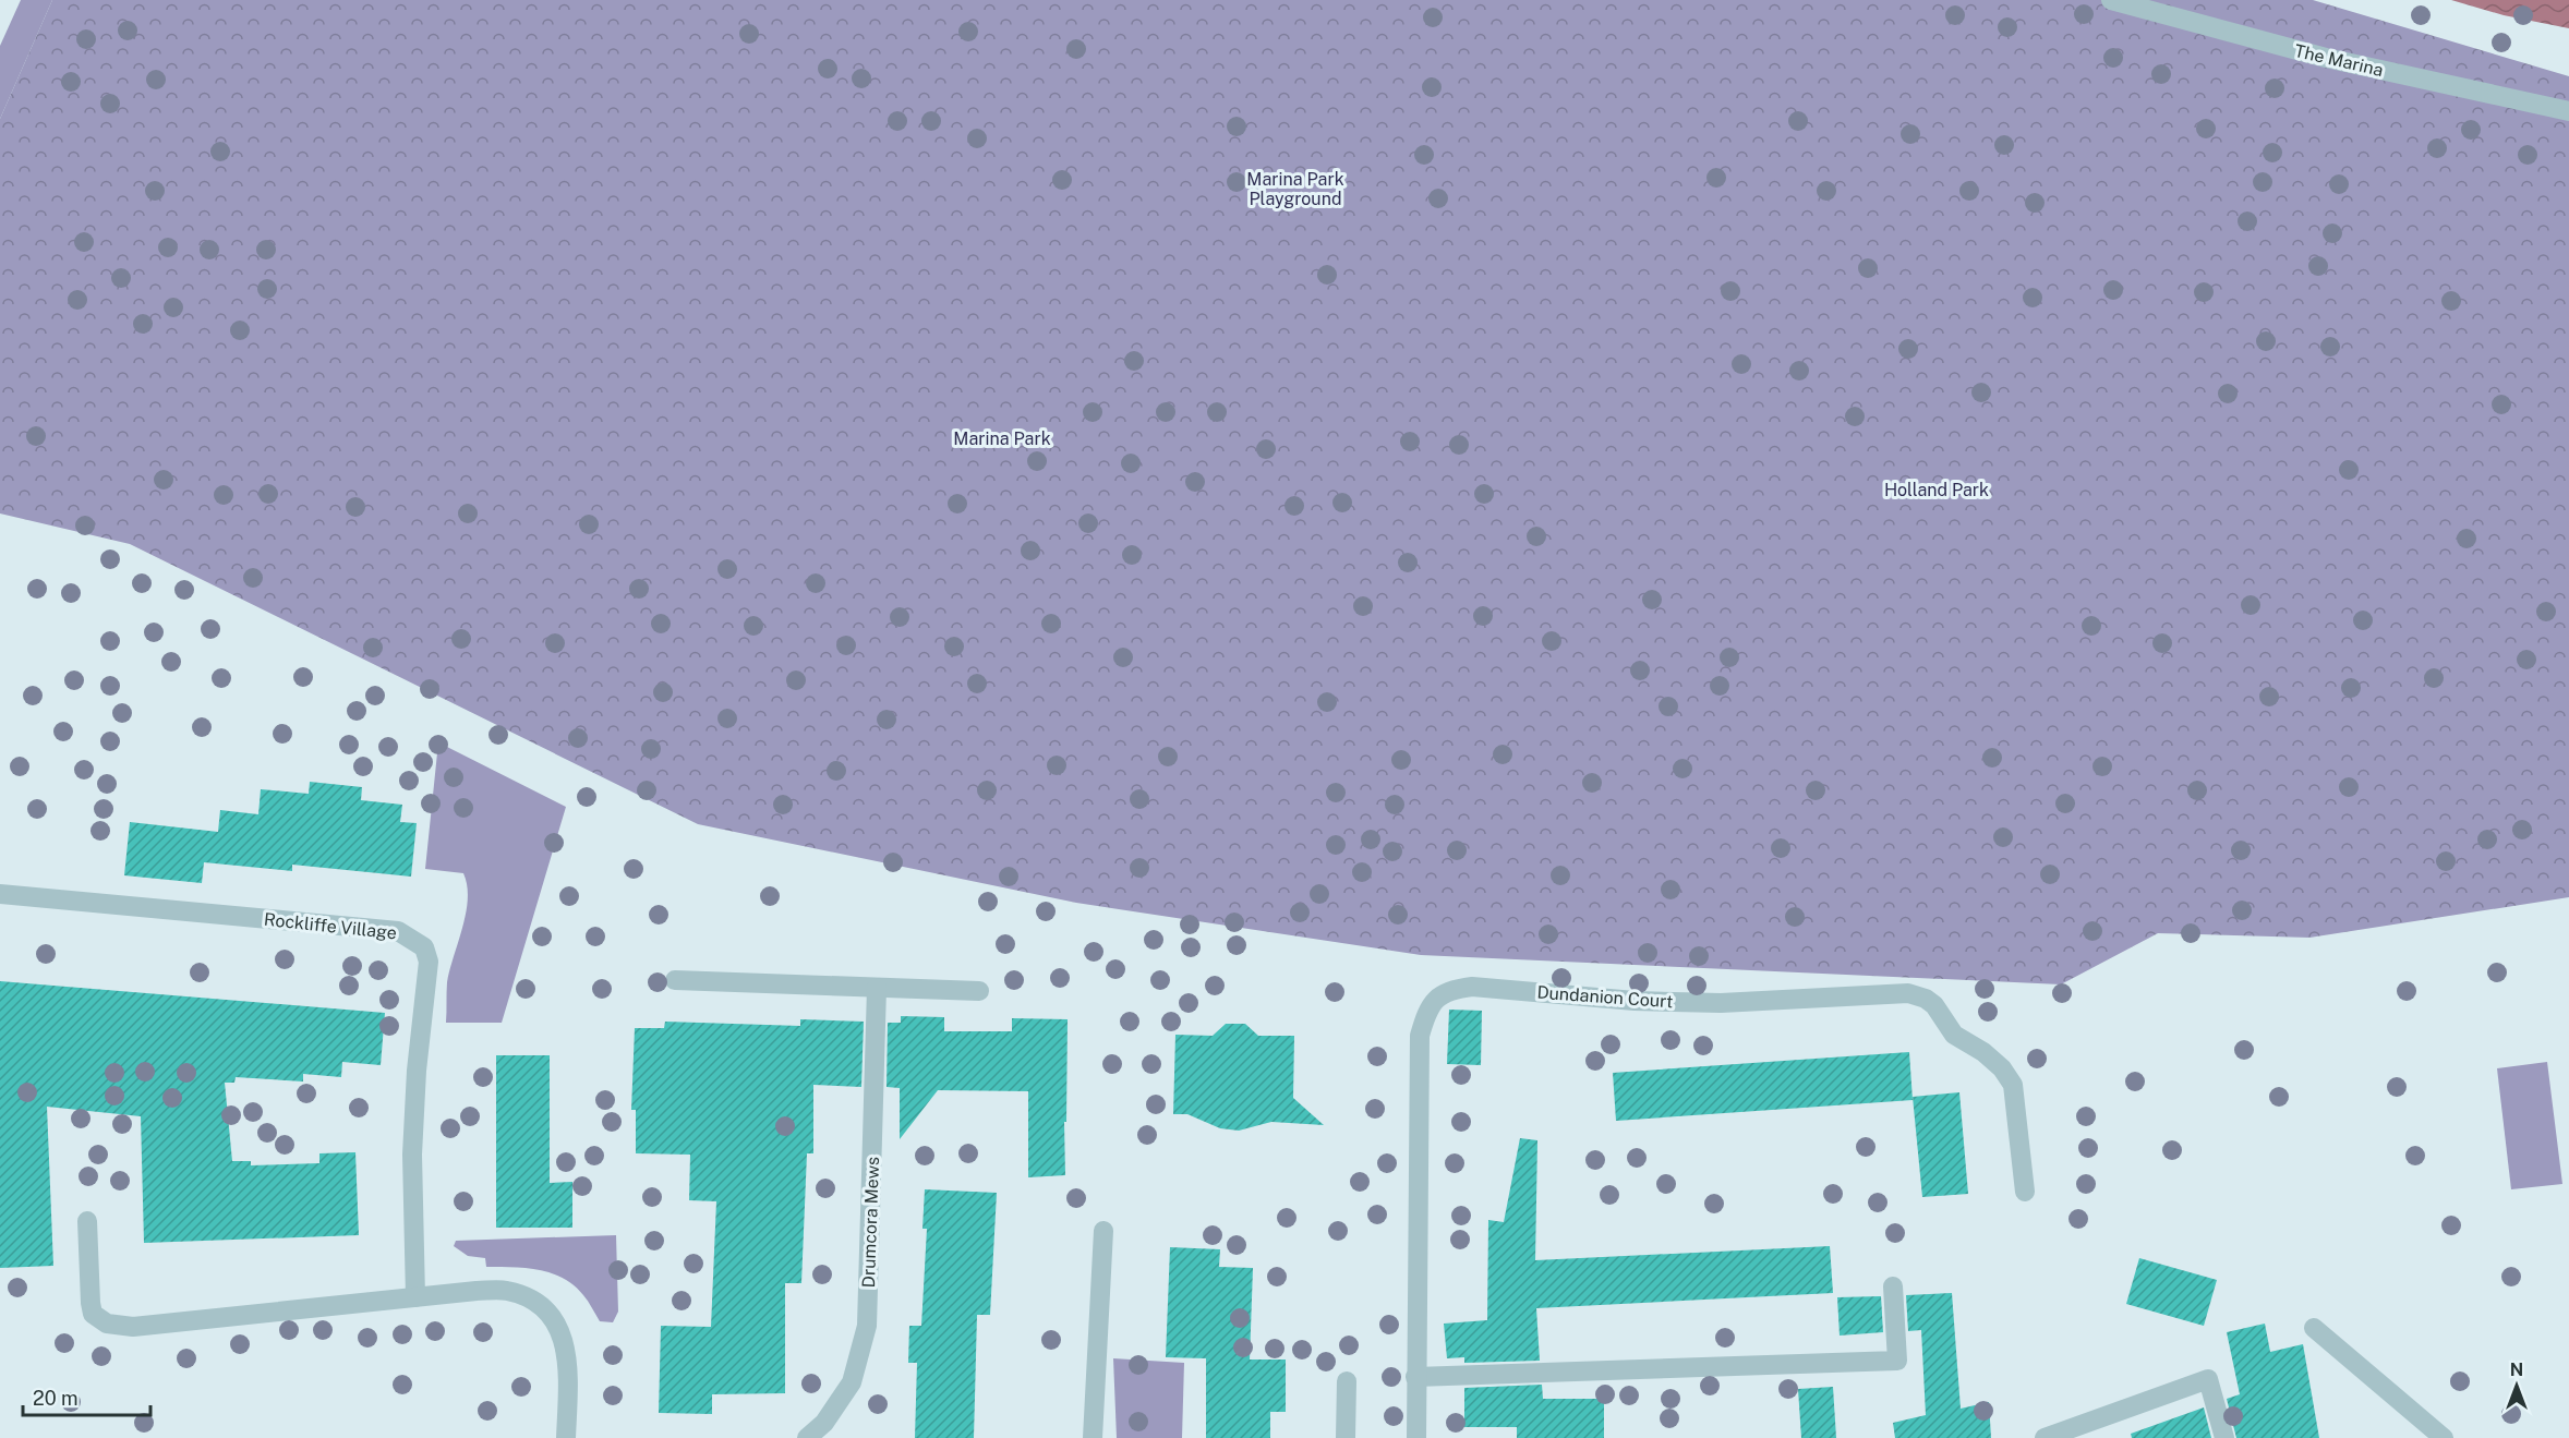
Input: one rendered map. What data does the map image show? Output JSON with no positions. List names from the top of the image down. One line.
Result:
{"streets":{"street":["The Marina","Rockliffe Village","Dundanion Court","Drumcora Mews"]},"parks":["Marina Park Playground","Marina Park","Holland Park"],"scale_bar":"20 m","north":"top"}
